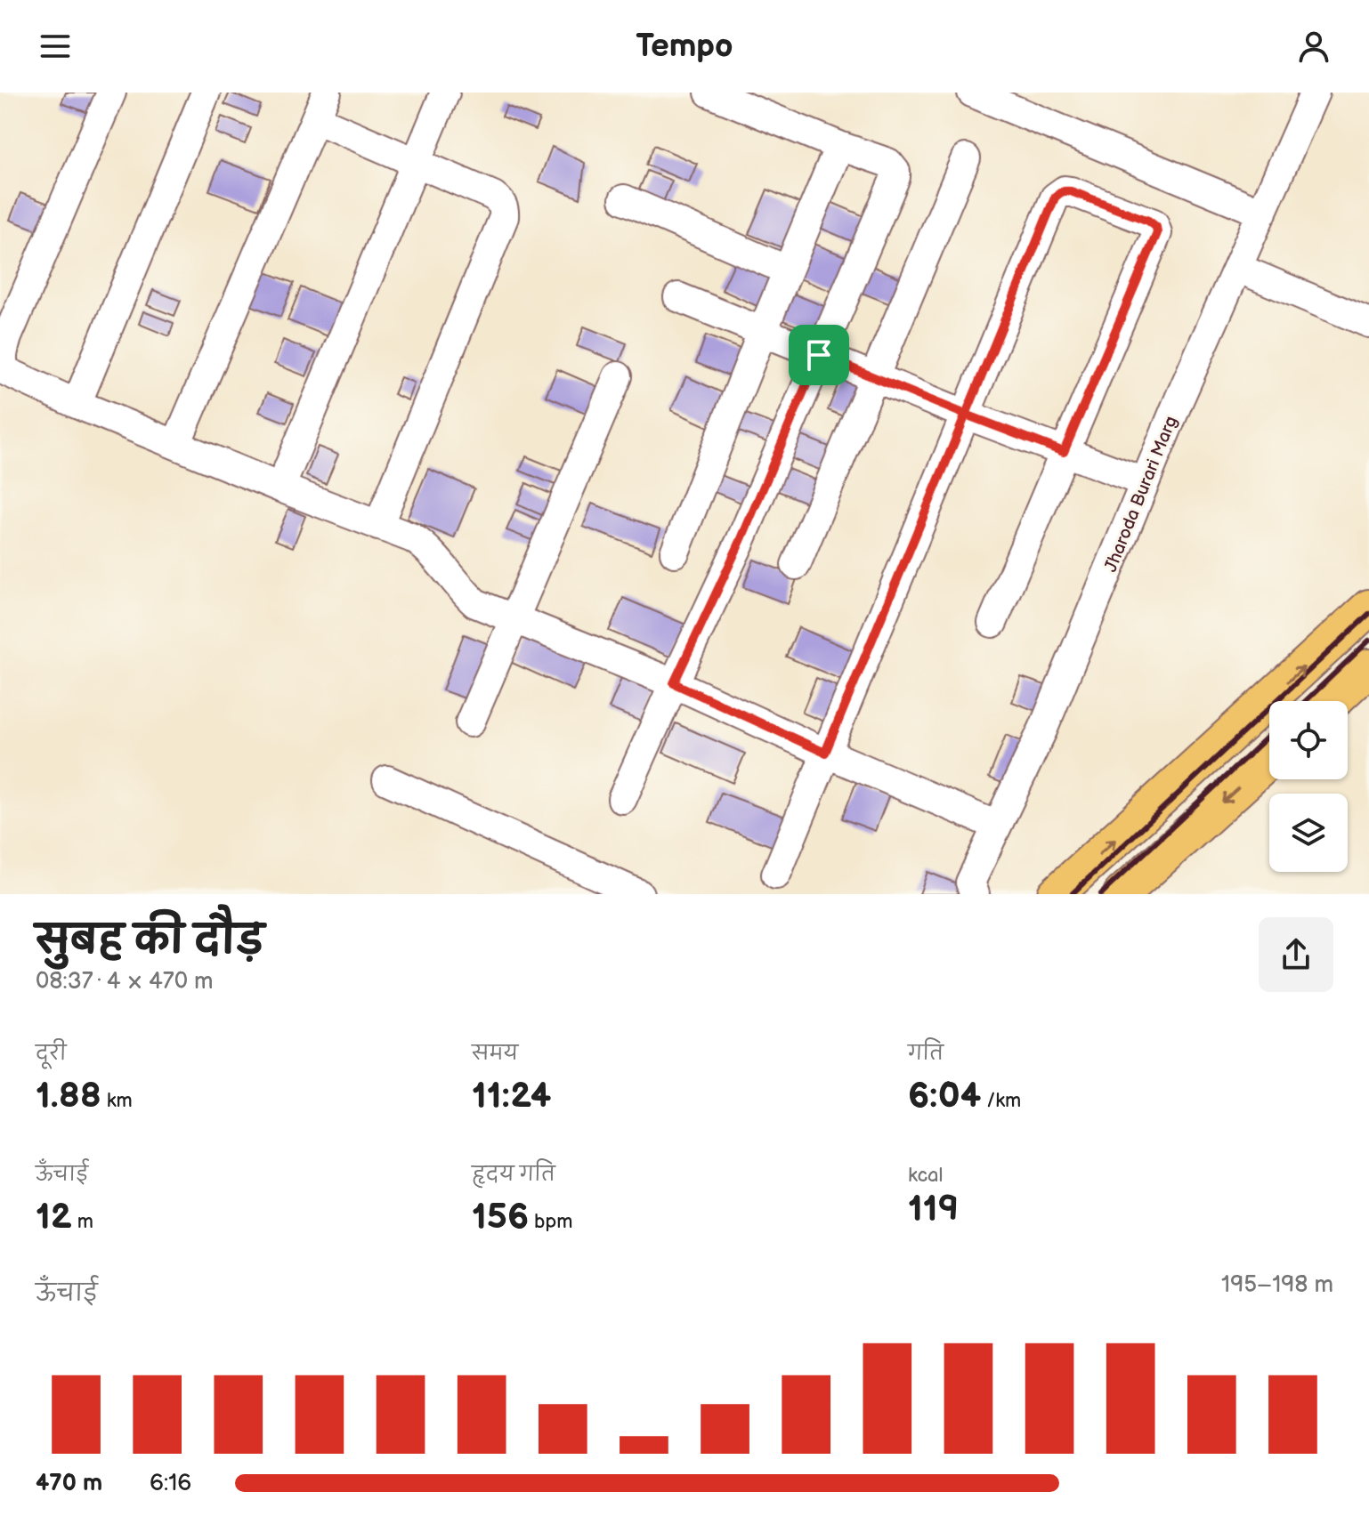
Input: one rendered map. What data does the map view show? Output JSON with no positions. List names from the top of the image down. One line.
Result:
{"streets":{"street":["Jharoda Burari Marg"]},"page":{"header":"Tempo","heading":["सुबह की दौड़","08:37 · 4 × 470 m"],"stats":[["दूरी","1.88 km"],["समय","11:24"],["गति","6:04 /km"],["ऊँचाई","12 m"],["हृदय गति","156 bpm"],["kcal","119"]],"chart":["ऊँचाई","195–198 m"],"list":[{"name":"470 m","note":"6:16"}]}}
